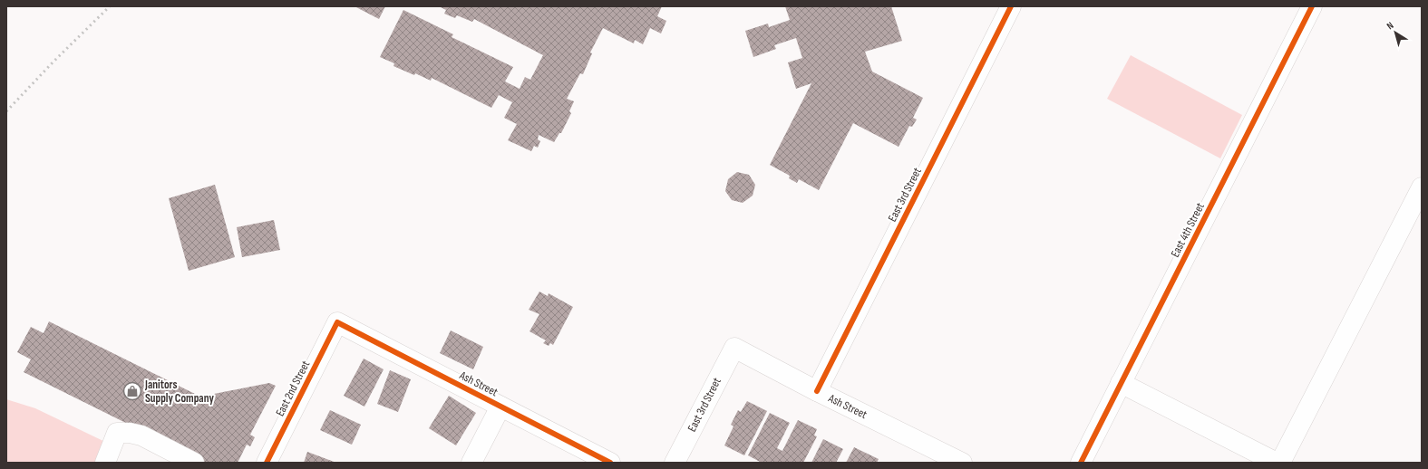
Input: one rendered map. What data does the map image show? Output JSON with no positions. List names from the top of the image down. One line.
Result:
{"streets":{"street":["East 3rd Street","East 4th Street","Ash Street","East 2nd Street"]},"crossings":[["East 3rd Street","Ash Street"],["Ash Street","East 2nd Street"]],"places":{"shop":["Janitors Supply Company"]},"north":"top left"}
